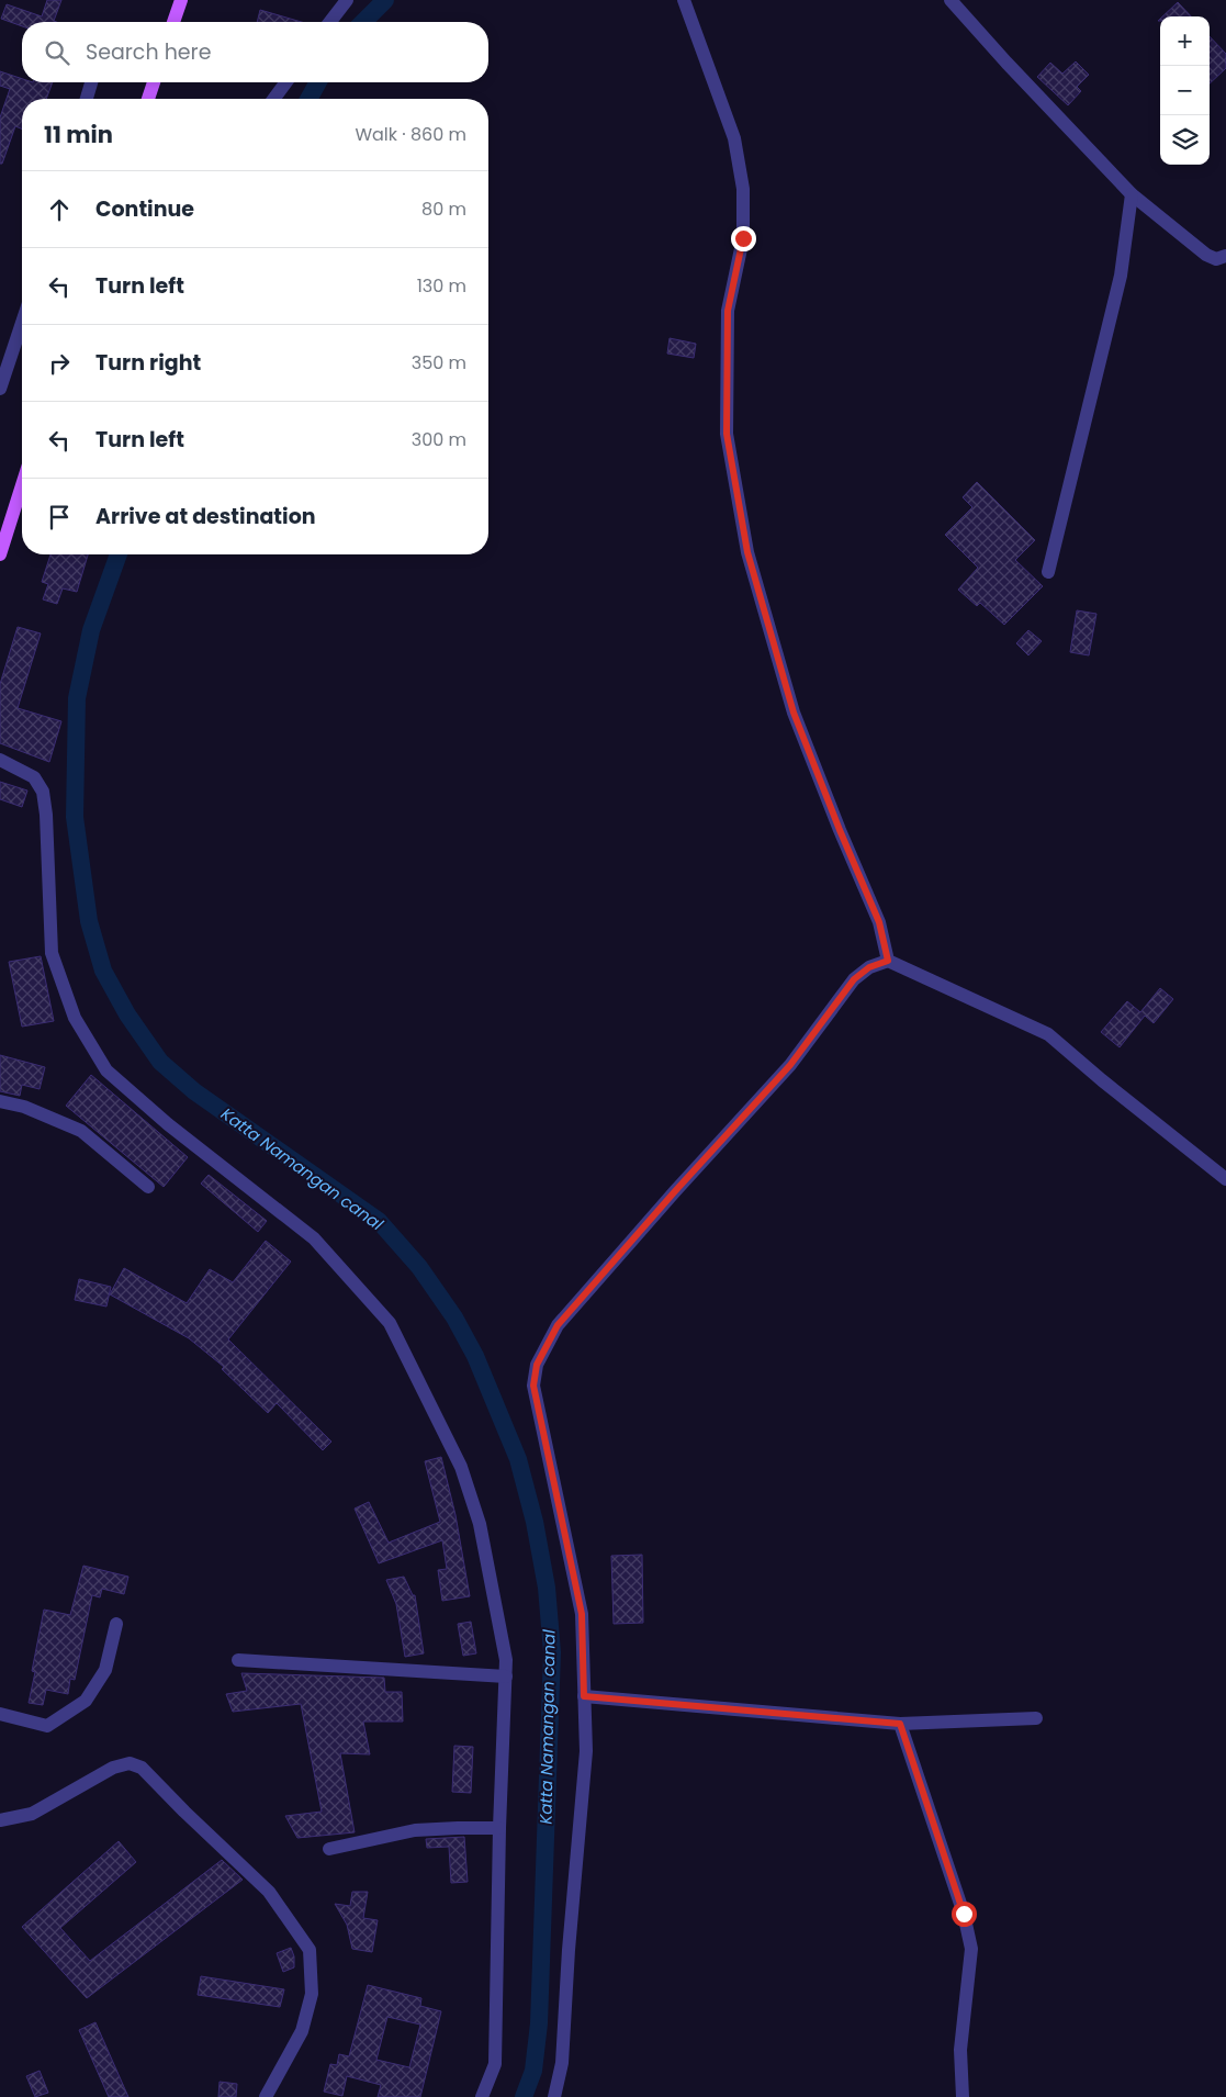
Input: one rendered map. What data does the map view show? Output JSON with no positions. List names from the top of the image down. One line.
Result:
{"water":["Katta Namangan canal"],"page":{"map_buttons":["+","−"],"search":"Search here","heading":["11 min","Walk · 860 m"],"list":[["Continue","80 m"],["Turn left","130 m"],["Turn right","350 m"],["Turn left","300 m"],"Arrive at destination"]}}
